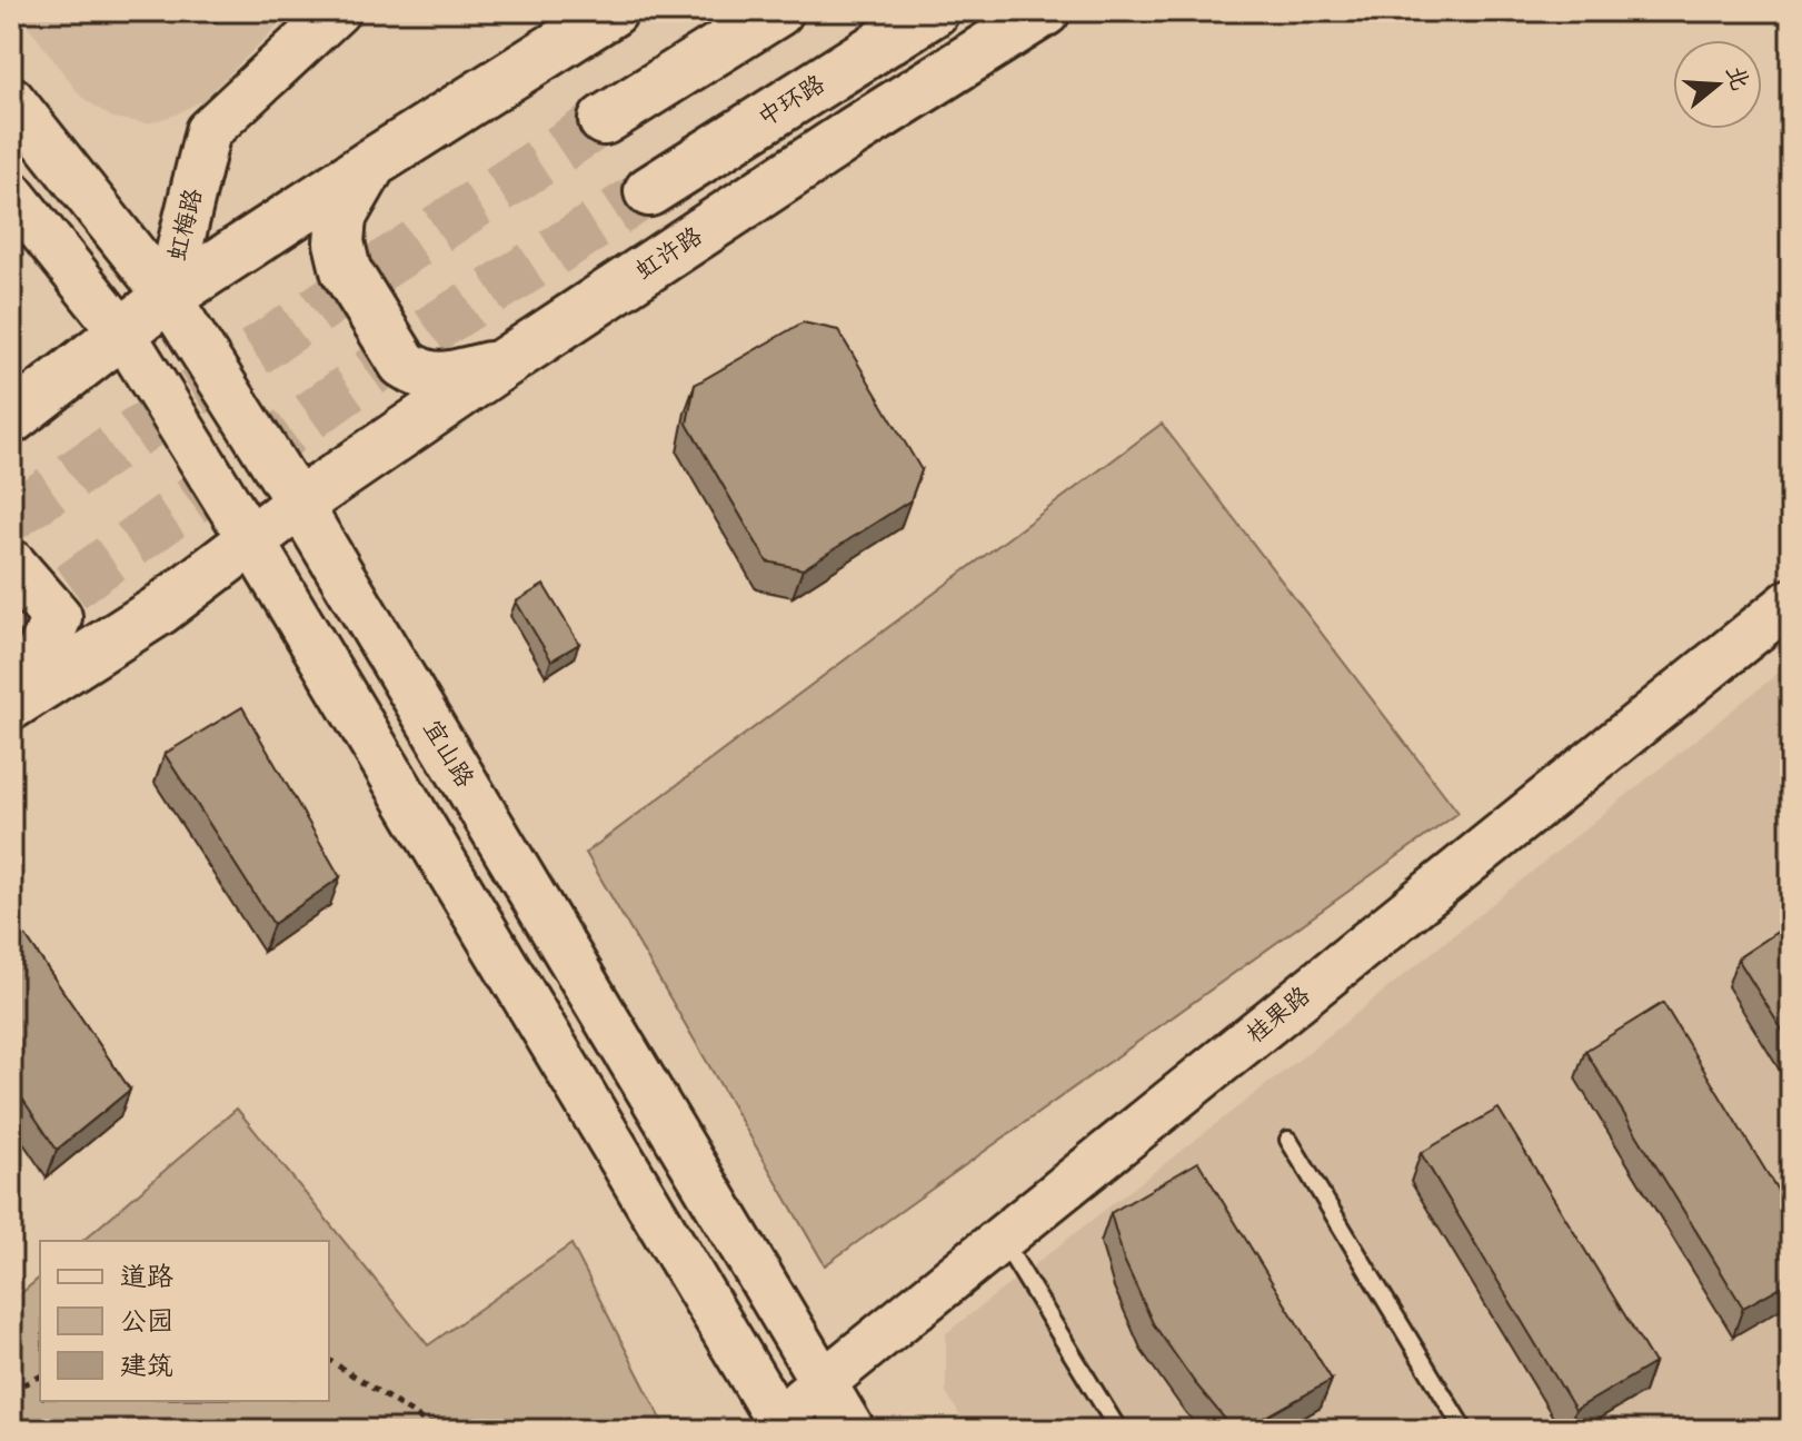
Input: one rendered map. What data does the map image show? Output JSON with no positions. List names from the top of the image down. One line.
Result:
{"streets":{"main road":["中环路","虹梅路","虹许路","宜山路","桂果路"]},"crossings":[["虹梅路","宜山路"],["虹许路","宜山路"],["宜山路","桂果路"]],"legend":["道路","公园","建筑"],"north":"right"}
